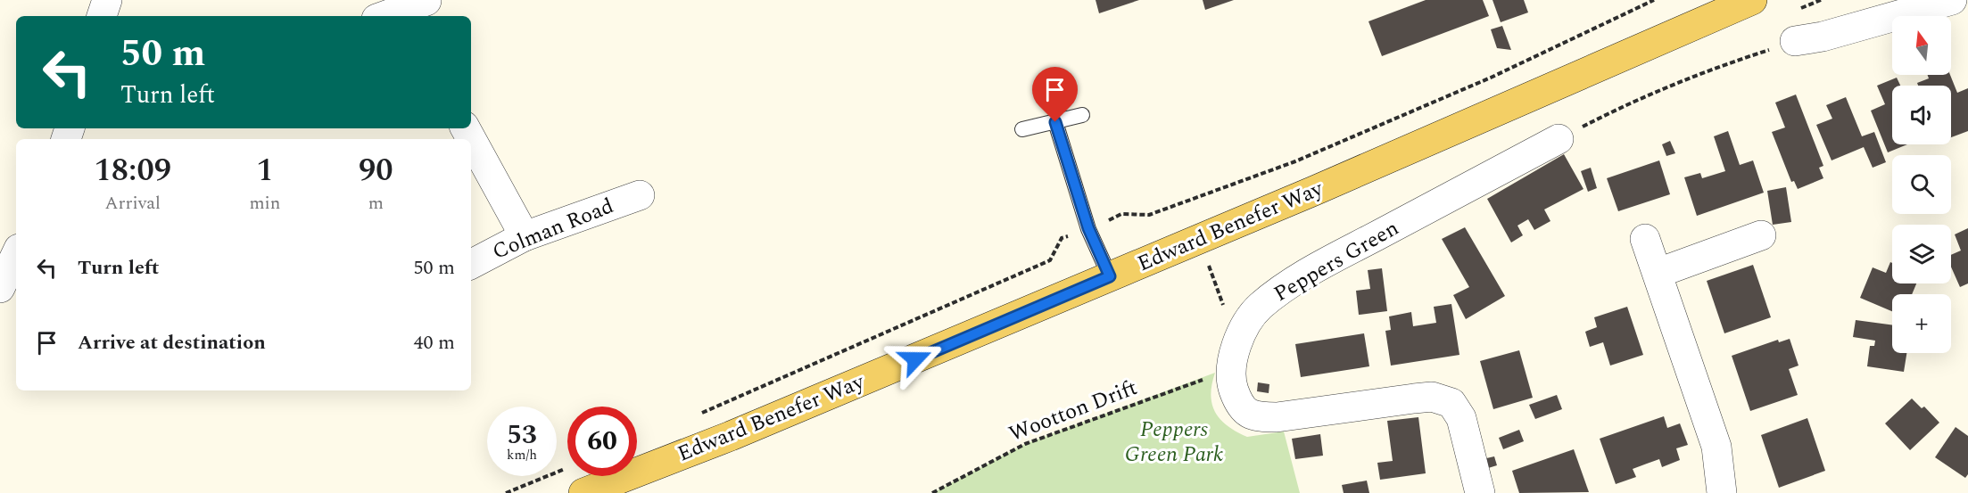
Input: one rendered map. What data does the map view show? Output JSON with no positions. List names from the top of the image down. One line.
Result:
{"streets":{"main road":["Edward Benefer Way"],"street":["Colman Road","Peppers Green"],"path":["Wootton Drift"]},"crossings":[["Peppers Green","Wootton Drift"]],"parks":["Peppers Green Park"],"north":"top","page":{"map_buttons":"+","turn":["50 m","Turn left"],"eta":["18:09","Arrival","1","min","90","m"],"list":[{"name":"Turn left","value":"50 m"},{"name":"Arrive at destination","value":"40 m"}],"speed":"53 km/h","limit":"60"}}
